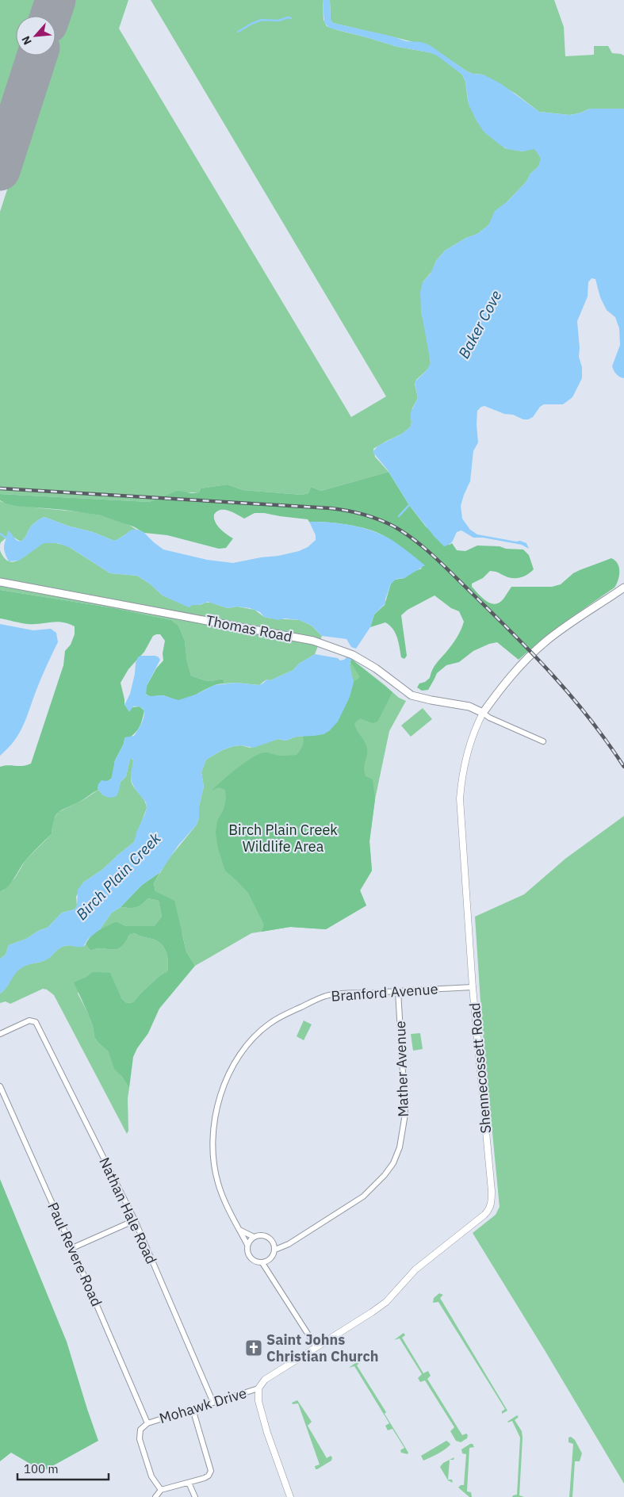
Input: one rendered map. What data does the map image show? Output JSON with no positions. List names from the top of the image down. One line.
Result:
{"streets":{"main road":["Thomas Road","Shennecossett Road"],"street":["Branford Avenue","Mather Avenue","Nathan Hale Road","Paul Revere Road","Mohawk Drive"]},"crossings":[["Thomas Road","Shennecossett Road"],["Branford Avenue","Shennecossett Road"],["Branford Avenue","Mather Avenue"],["Shennecossett Road","Mohawk Drive"],["Nathan Hale Road","Mohawk Drive"],["Paul Revere Road","Mohawk Drive"]],"water":["Baker Cove","Birch Plain Creek"],"parks":["Birch Plain Creek Wildlife Area"],"places":{"church":["Saint Johns Christian Church"]},"scale_bar":"100 m","north":"bottom left"}
